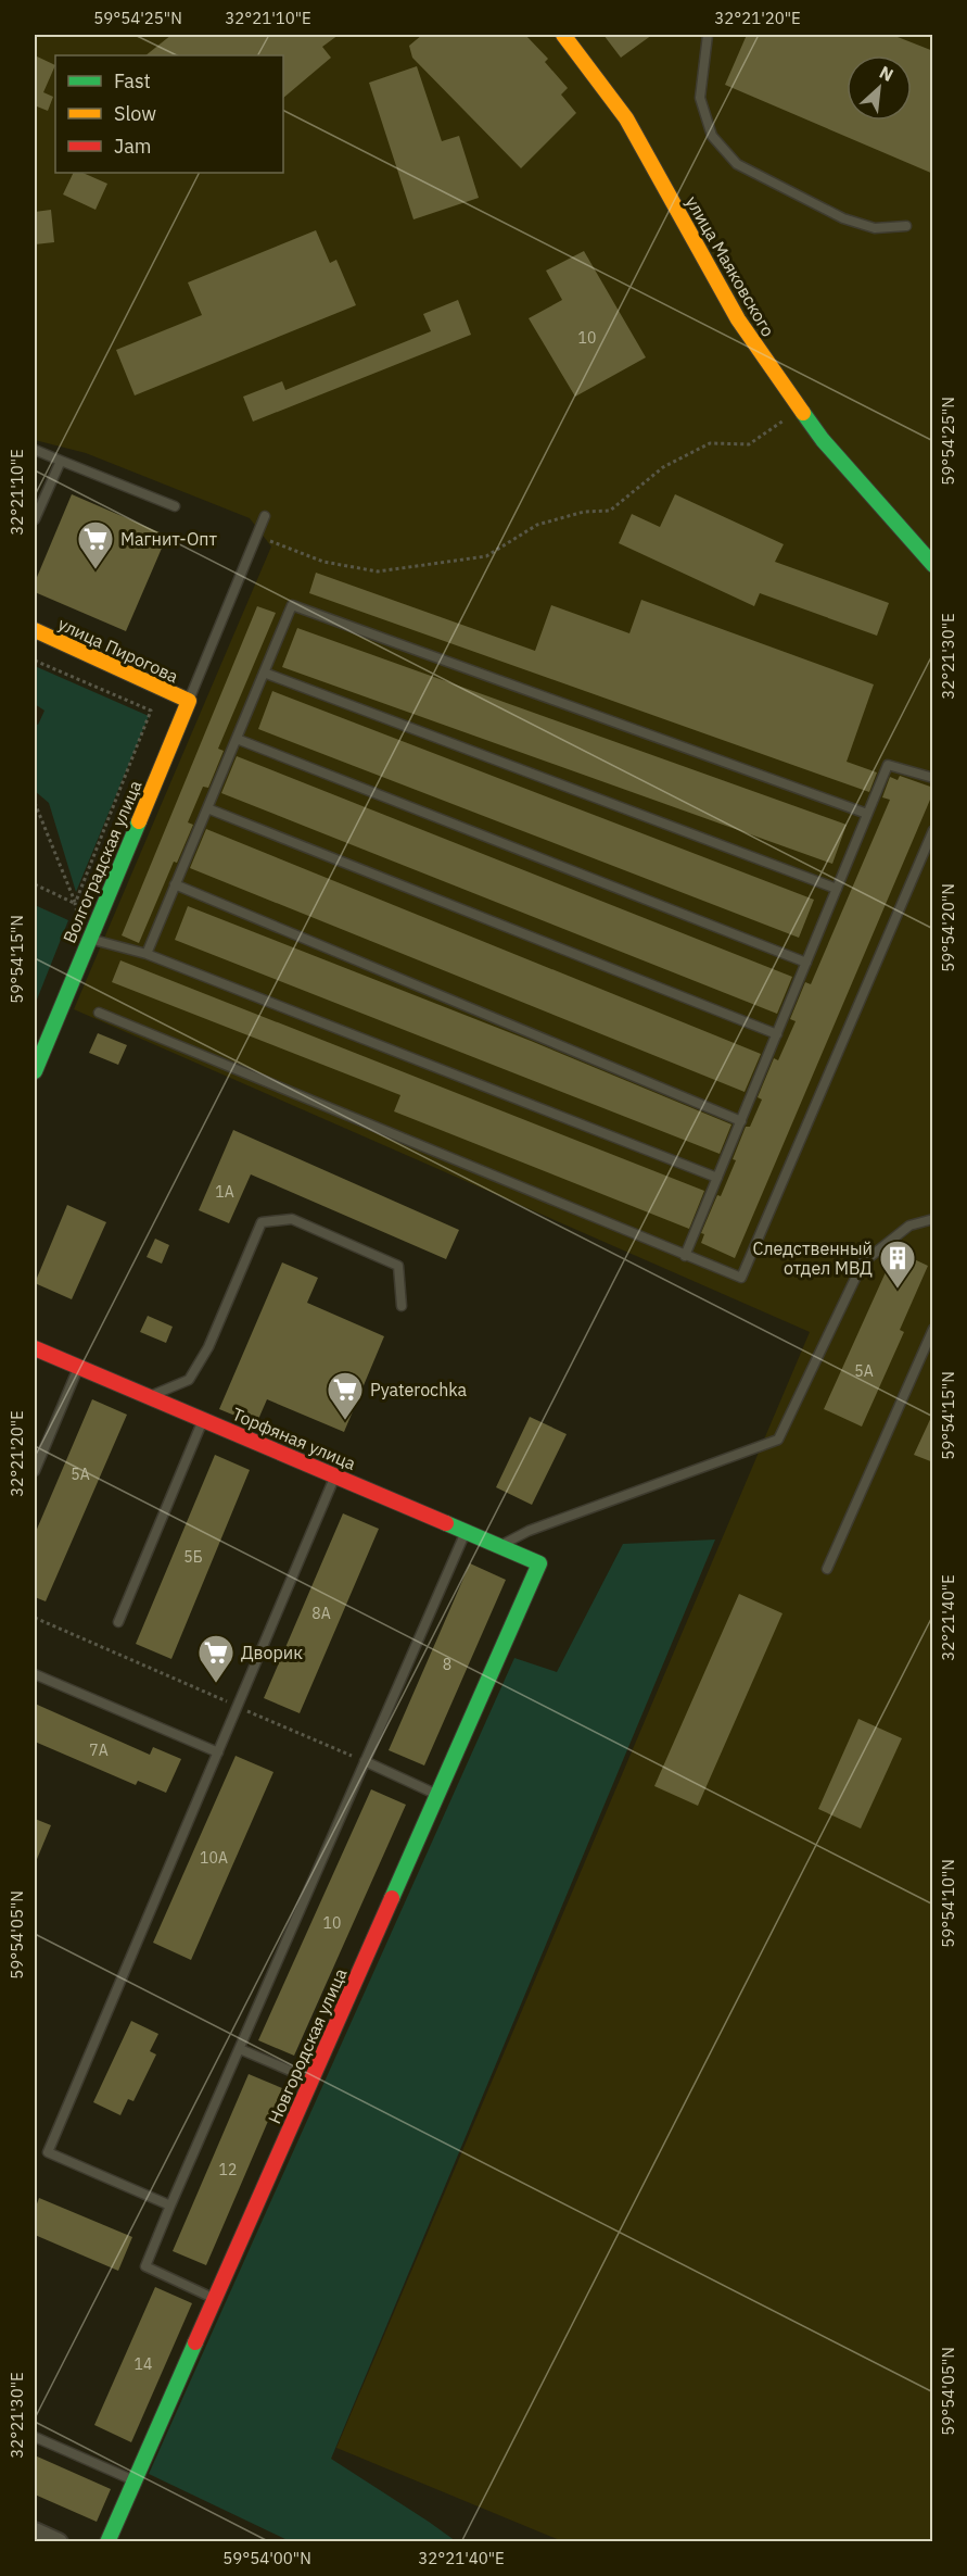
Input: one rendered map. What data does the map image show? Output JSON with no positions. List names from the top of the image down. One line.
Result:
{"streets":{"street":["улица Маяковского","улица Пирогова","Волгоградская улица","Торфяная улица","Новгородская улица"]},"crossings":[["улица Пирогова","Волгоградская улица"],["Торфяная улица","Новгородская улица"]],"places":{"supermarket":["Магнит-Опт","Pyaterochka","Дворик"],"building":["Следственный отдел МВД"]},"house_numbers":["10","1А","5А","5А","5Б","8А","8","7А","10А","10","12","14"],"legend":["Fast","Slow","Jam"],"north":"top right","coordinates":["59°54'25\"N","32°21'10\"E","32°21'20\"E","32°21'30\"E","59°54'20\"N","59°54'15\"N","32°21'40\"E","59°54'10\"N","59°54'05\"N","59°54'00\"N"]}
